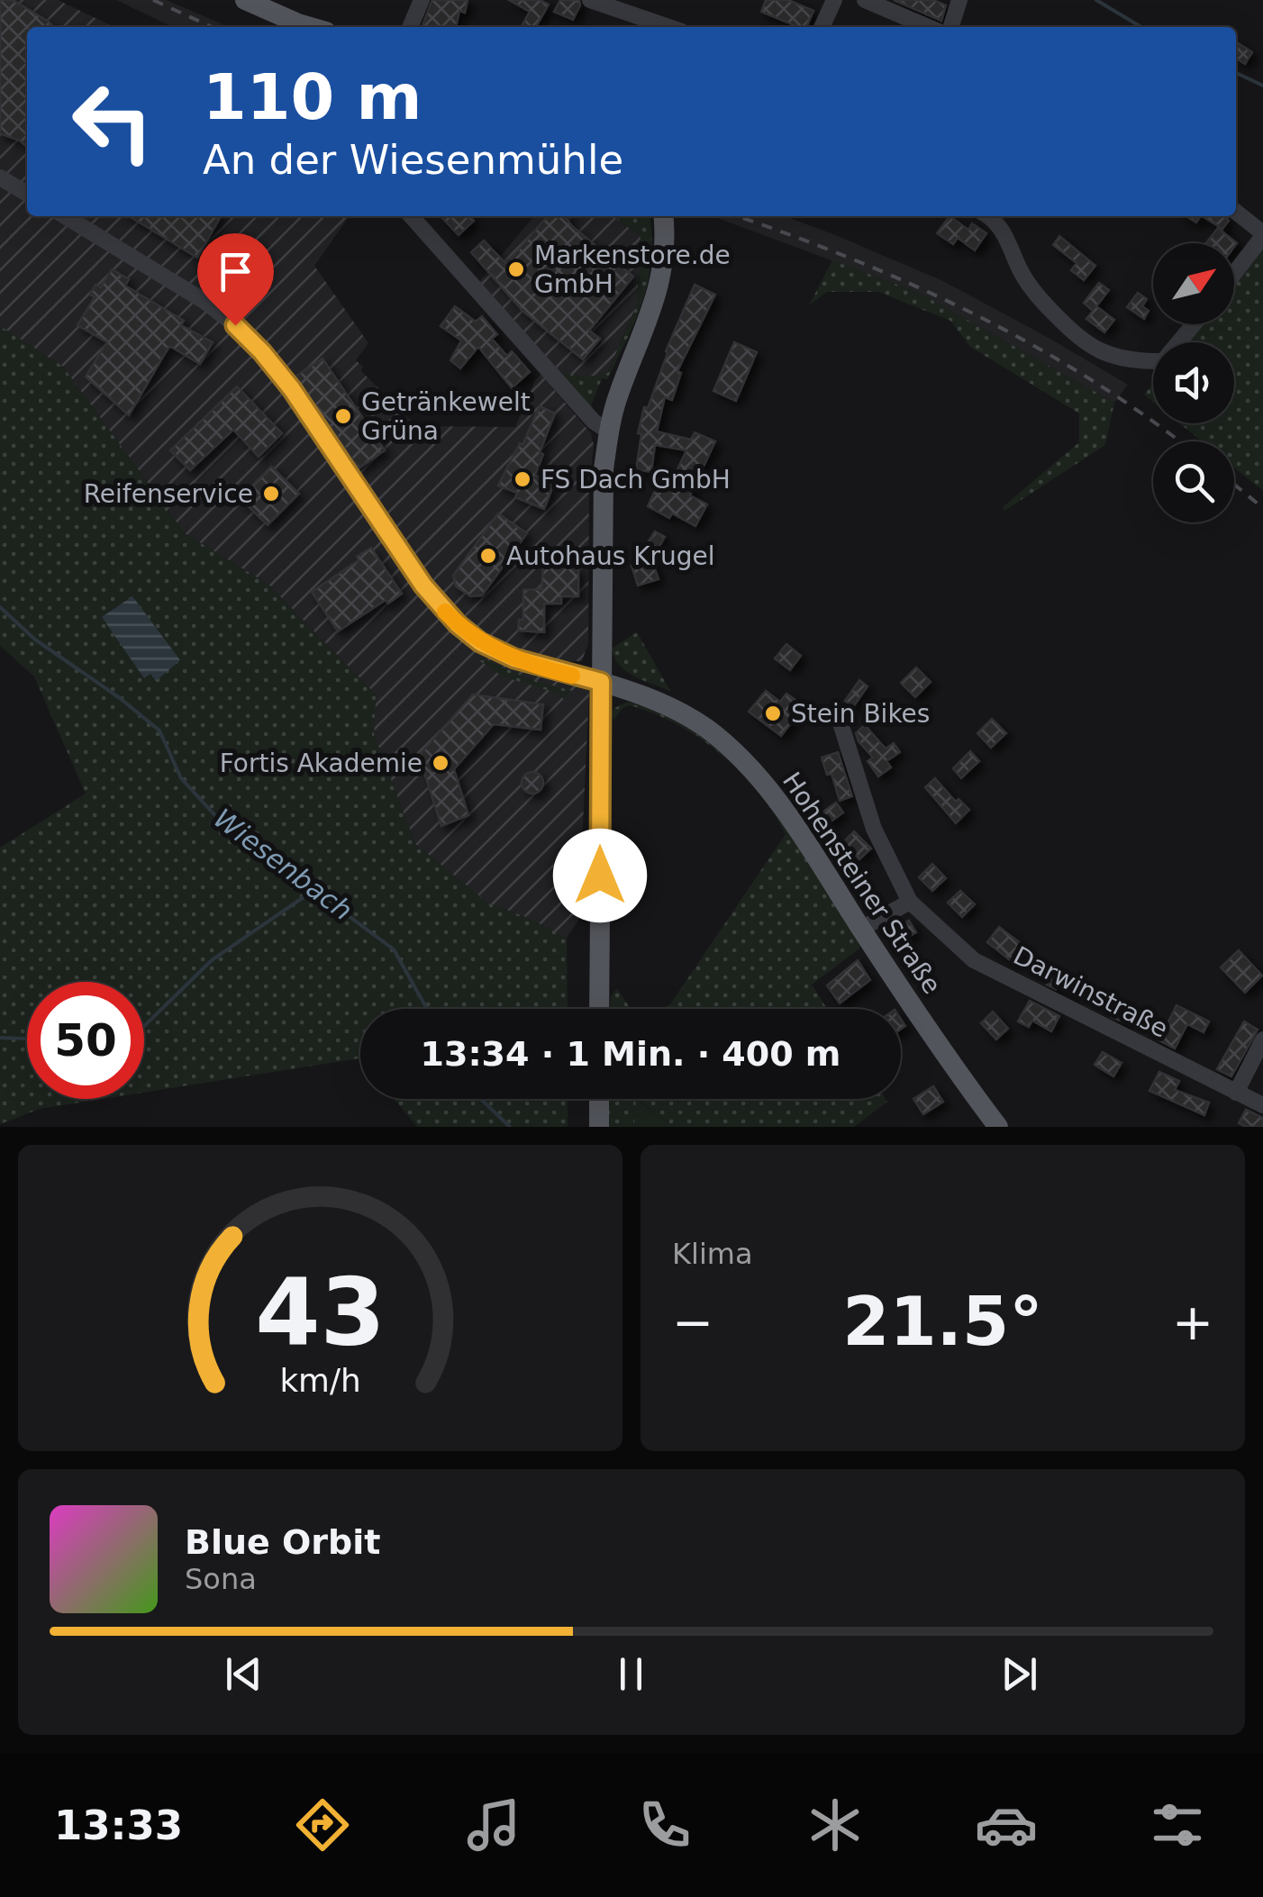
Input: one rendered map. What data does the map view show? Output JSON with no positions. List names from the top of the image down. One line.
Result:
{"streets":{"main road":["Hohensteiner Straße"],"street":["Darwinstraße"]},"water":["Wiesenbach"],"places":["Markenstore.de GmbH","Getränkewelt Grüna","FS Dach GmbH","Reifenservice","Autohaus Krugel","Stein Bikes","Fortis Akademie"],"north":"top right","page":{"turn":["110 m","An der Wiesenmühle"],"limit":"50","trip":"13:34 · 1 Min. · 400 m","tile":"Klima","heat":["−","21.5°","+"],"song":["Blue Orbit","Sona"],"tabs":"13:33","gauge":["43","km/h"]}}
